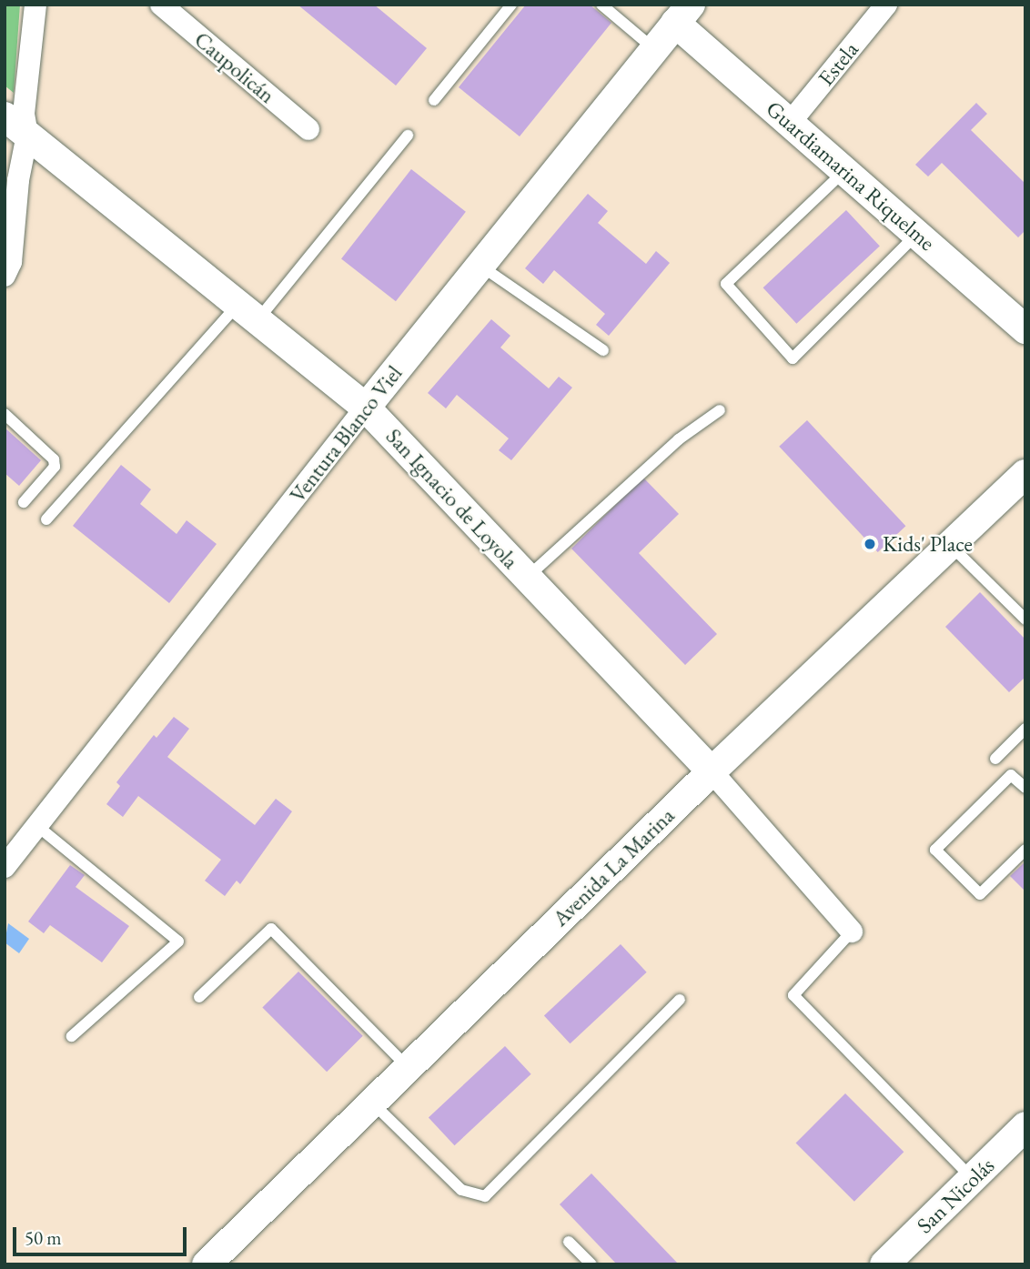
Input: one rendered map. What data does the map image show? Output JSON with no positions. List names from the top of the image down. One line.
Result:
{"streets":{"street":["Estela","Caupolicán","Guardiamarina Riquelme","Ventura Blanco Viel","San Ignacio de Loyola","Avenida La Marina","San Nicolás"]},"crossings":[["Estela","Guardiamarina Riquelme"],["Guardiamarina Riquelme","Ventura Blanco Viel"],["Ventura Blanco Viel","San Ignacio de Loyola"],["San Ignacio de Loyola","Avenida La Marina"]],"places":["Kids' Place"],"scale_bar":"50 m"}
